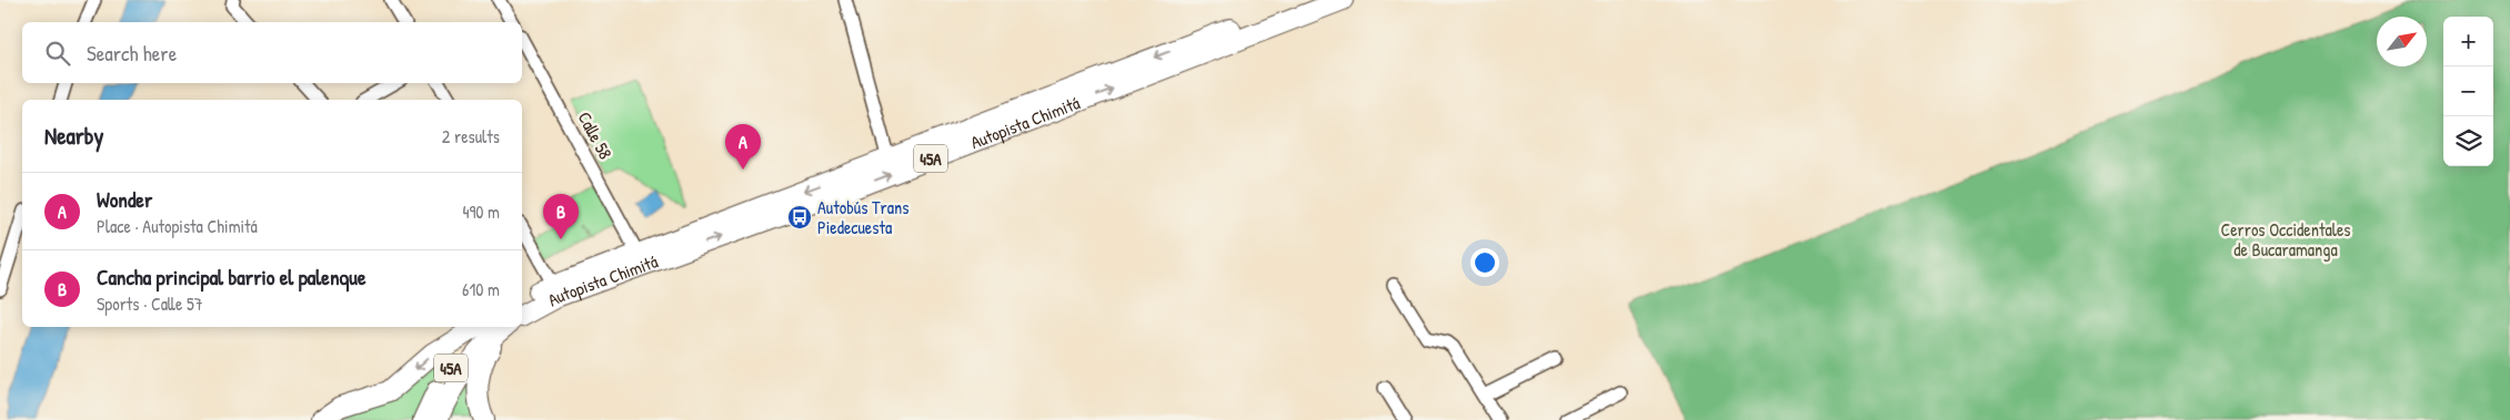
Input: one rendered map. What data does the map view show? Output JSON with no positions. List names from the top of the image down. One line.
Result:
{"streets":{"highway":["Autopista Chimitá","45A"],"street":["Calle 58"]},"crossings":[["Autopista Chimitá","Calle 58"]],"parks":["Cerros Occidentales de Bucaramanga"],"places":{"bus stop":["Autobús Trans Piedecuesta"]},"north":"top right","page":{"map_buttons":["+","−"],"search":"Search here","heading":["Nearby","2 results"],"pins":["A","B"],"list":[{"mark":"A","name":"Wonder","note":"Place · Autopista Chimitá","value":"490 m"},{"mark":"B","name":"Cancha principal barrio el palenque","note":"Sports · Calle 57","value":"610 m"}]}}
